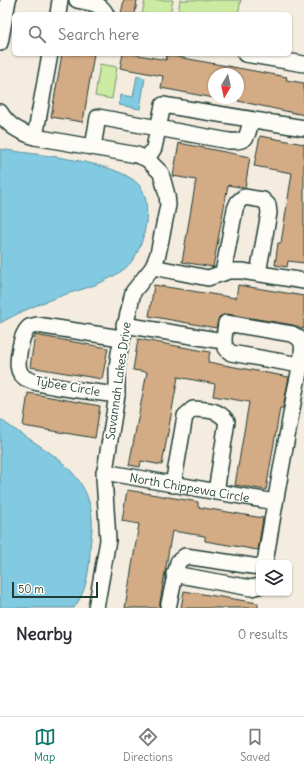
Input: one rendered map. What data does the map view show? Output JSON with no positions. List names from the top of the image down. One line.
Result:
{"streets":{"street":["Savannah Lakes Drive","Tybee Circle","North Chippewa Circle"]},"crossings":[["Savannah Lakes Drive","Tybee Circle"],["Savannah Lakes Drive","North Chippewa Circle"]],"scale_bar":"50 m","north":"bottom","page":{"search":"Search here","scale":"50 m","heading":["Nearby","0 results"],"nav":["Map","Directions","Saved"]}}
